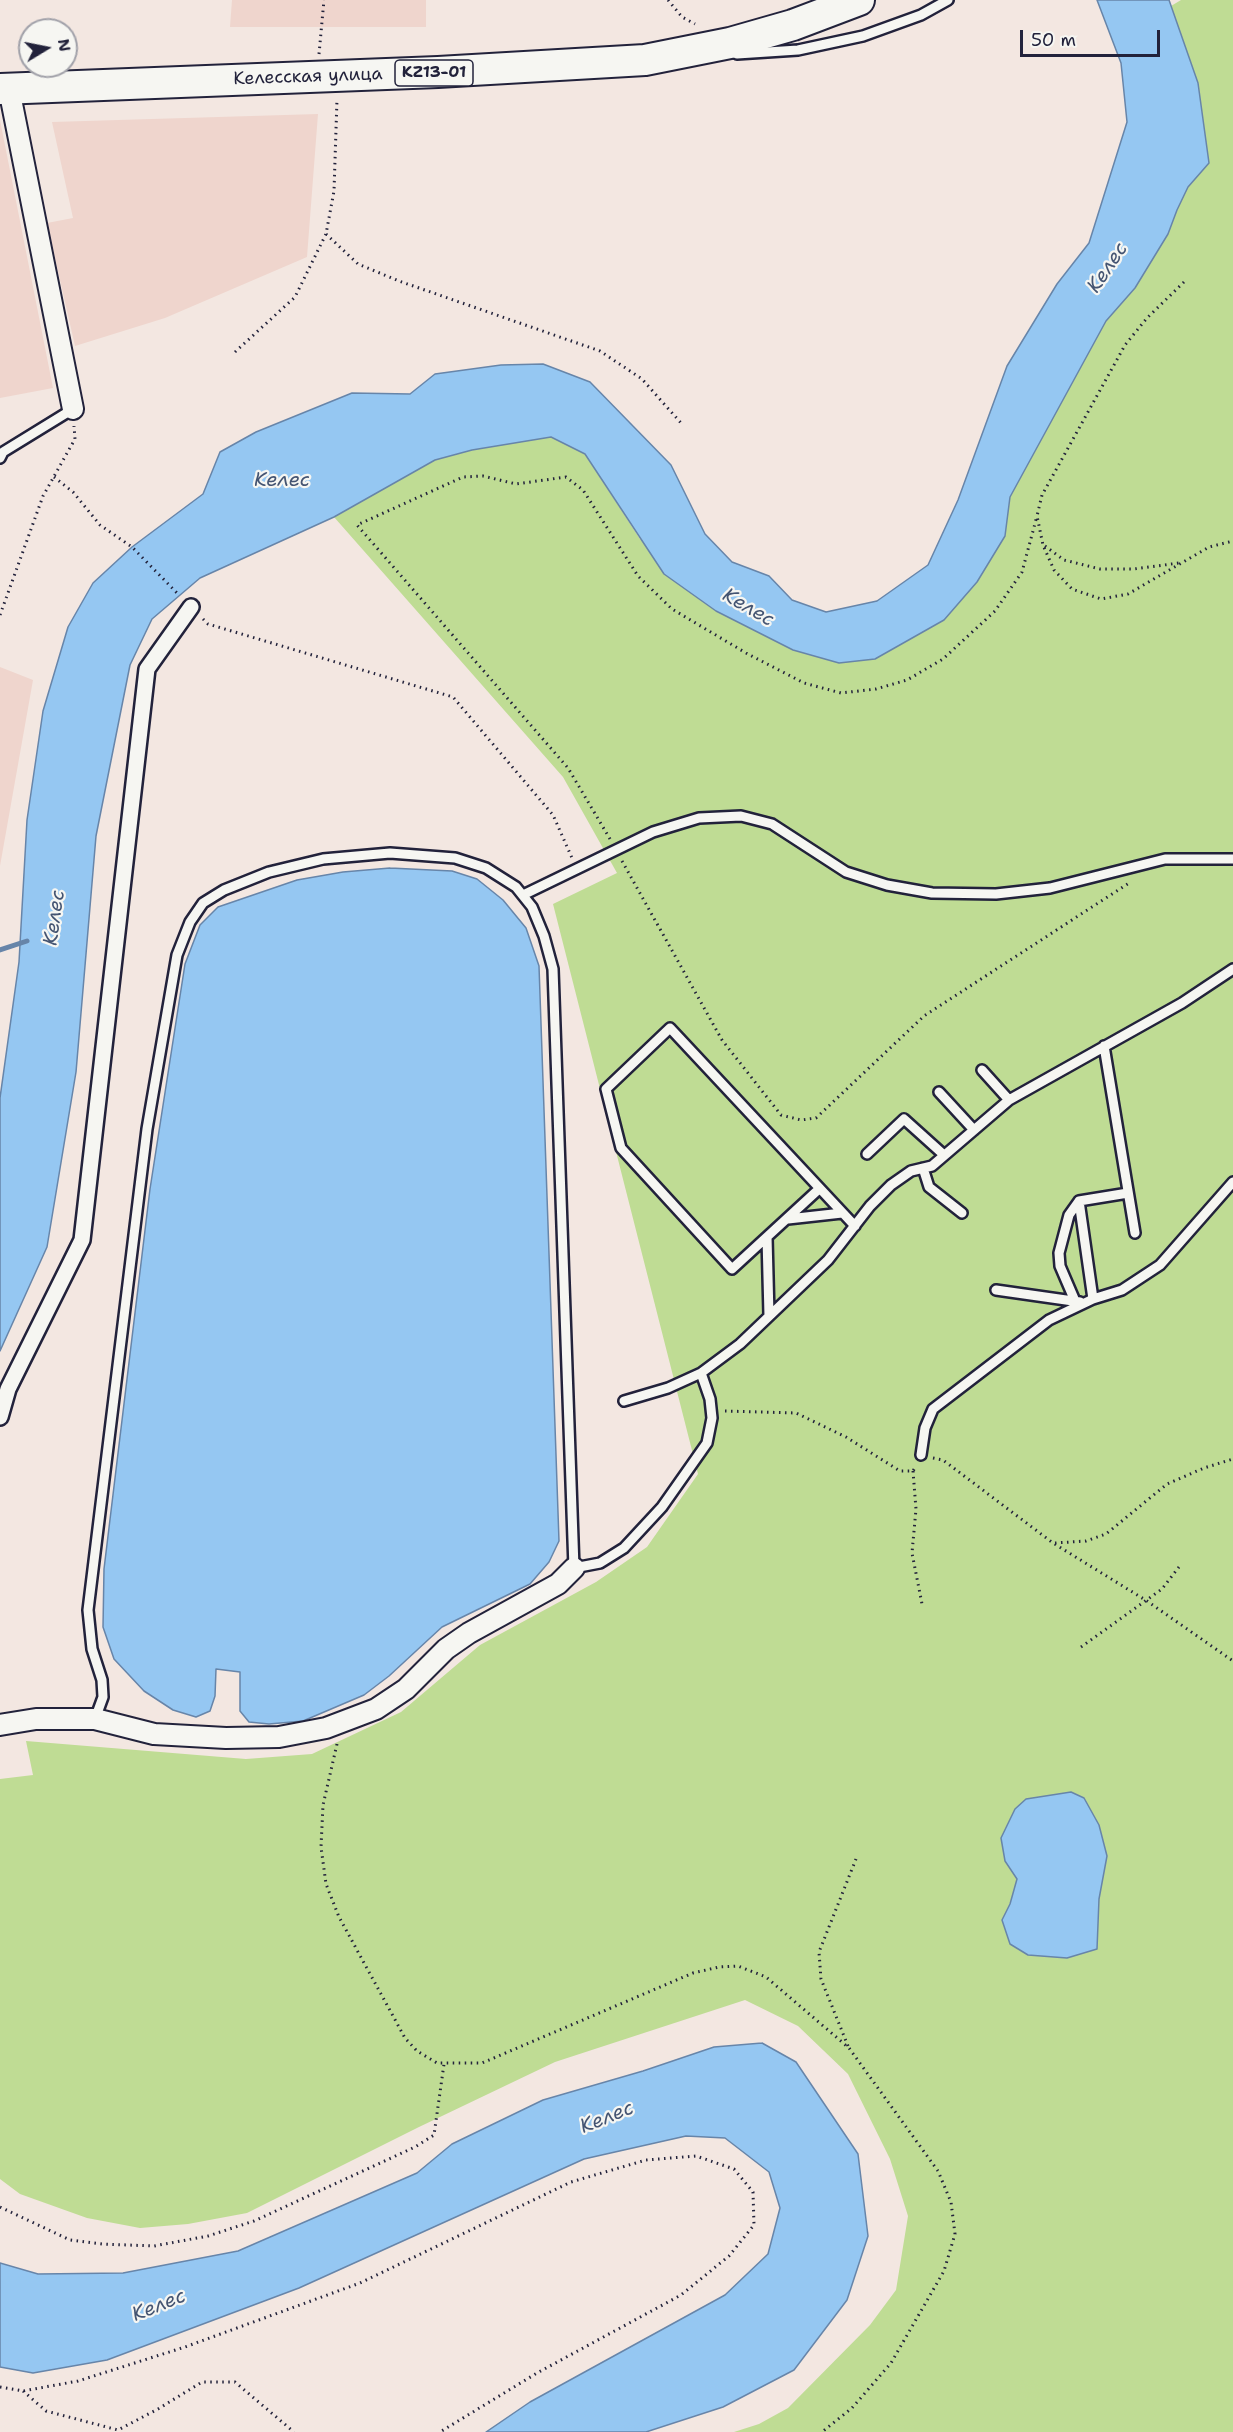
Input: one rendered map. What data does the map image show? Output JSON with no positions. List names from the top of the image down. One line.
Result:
{"streets":{"main road":["KZ13-01","Келесская улица"]},"water":["Келес"],"scale_bar":"50 m","north":"right"}
